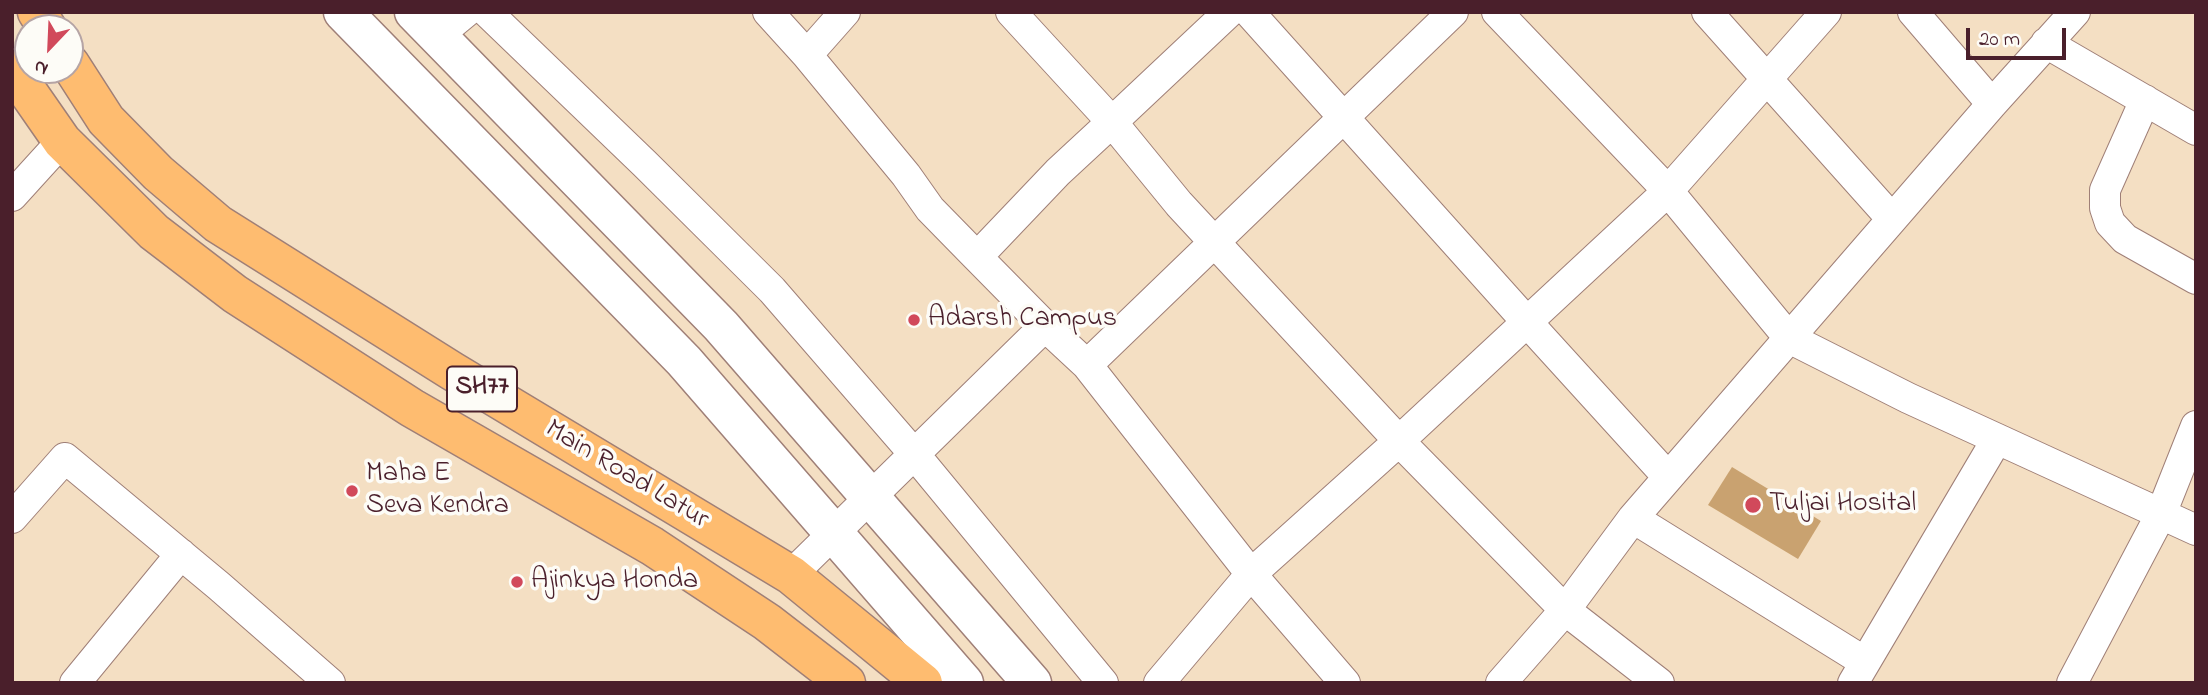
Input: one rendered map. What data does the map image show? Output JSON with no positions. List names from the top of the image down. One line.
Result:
{"streets":{"main road":["SH77","Main Road Latur"]},"places":["Adarsh Campus","Maha E Seva Kendra","Tuljai Hosital","Ajinkya Honda"],"scale_bar":"20 m","north":"bottom left"}
